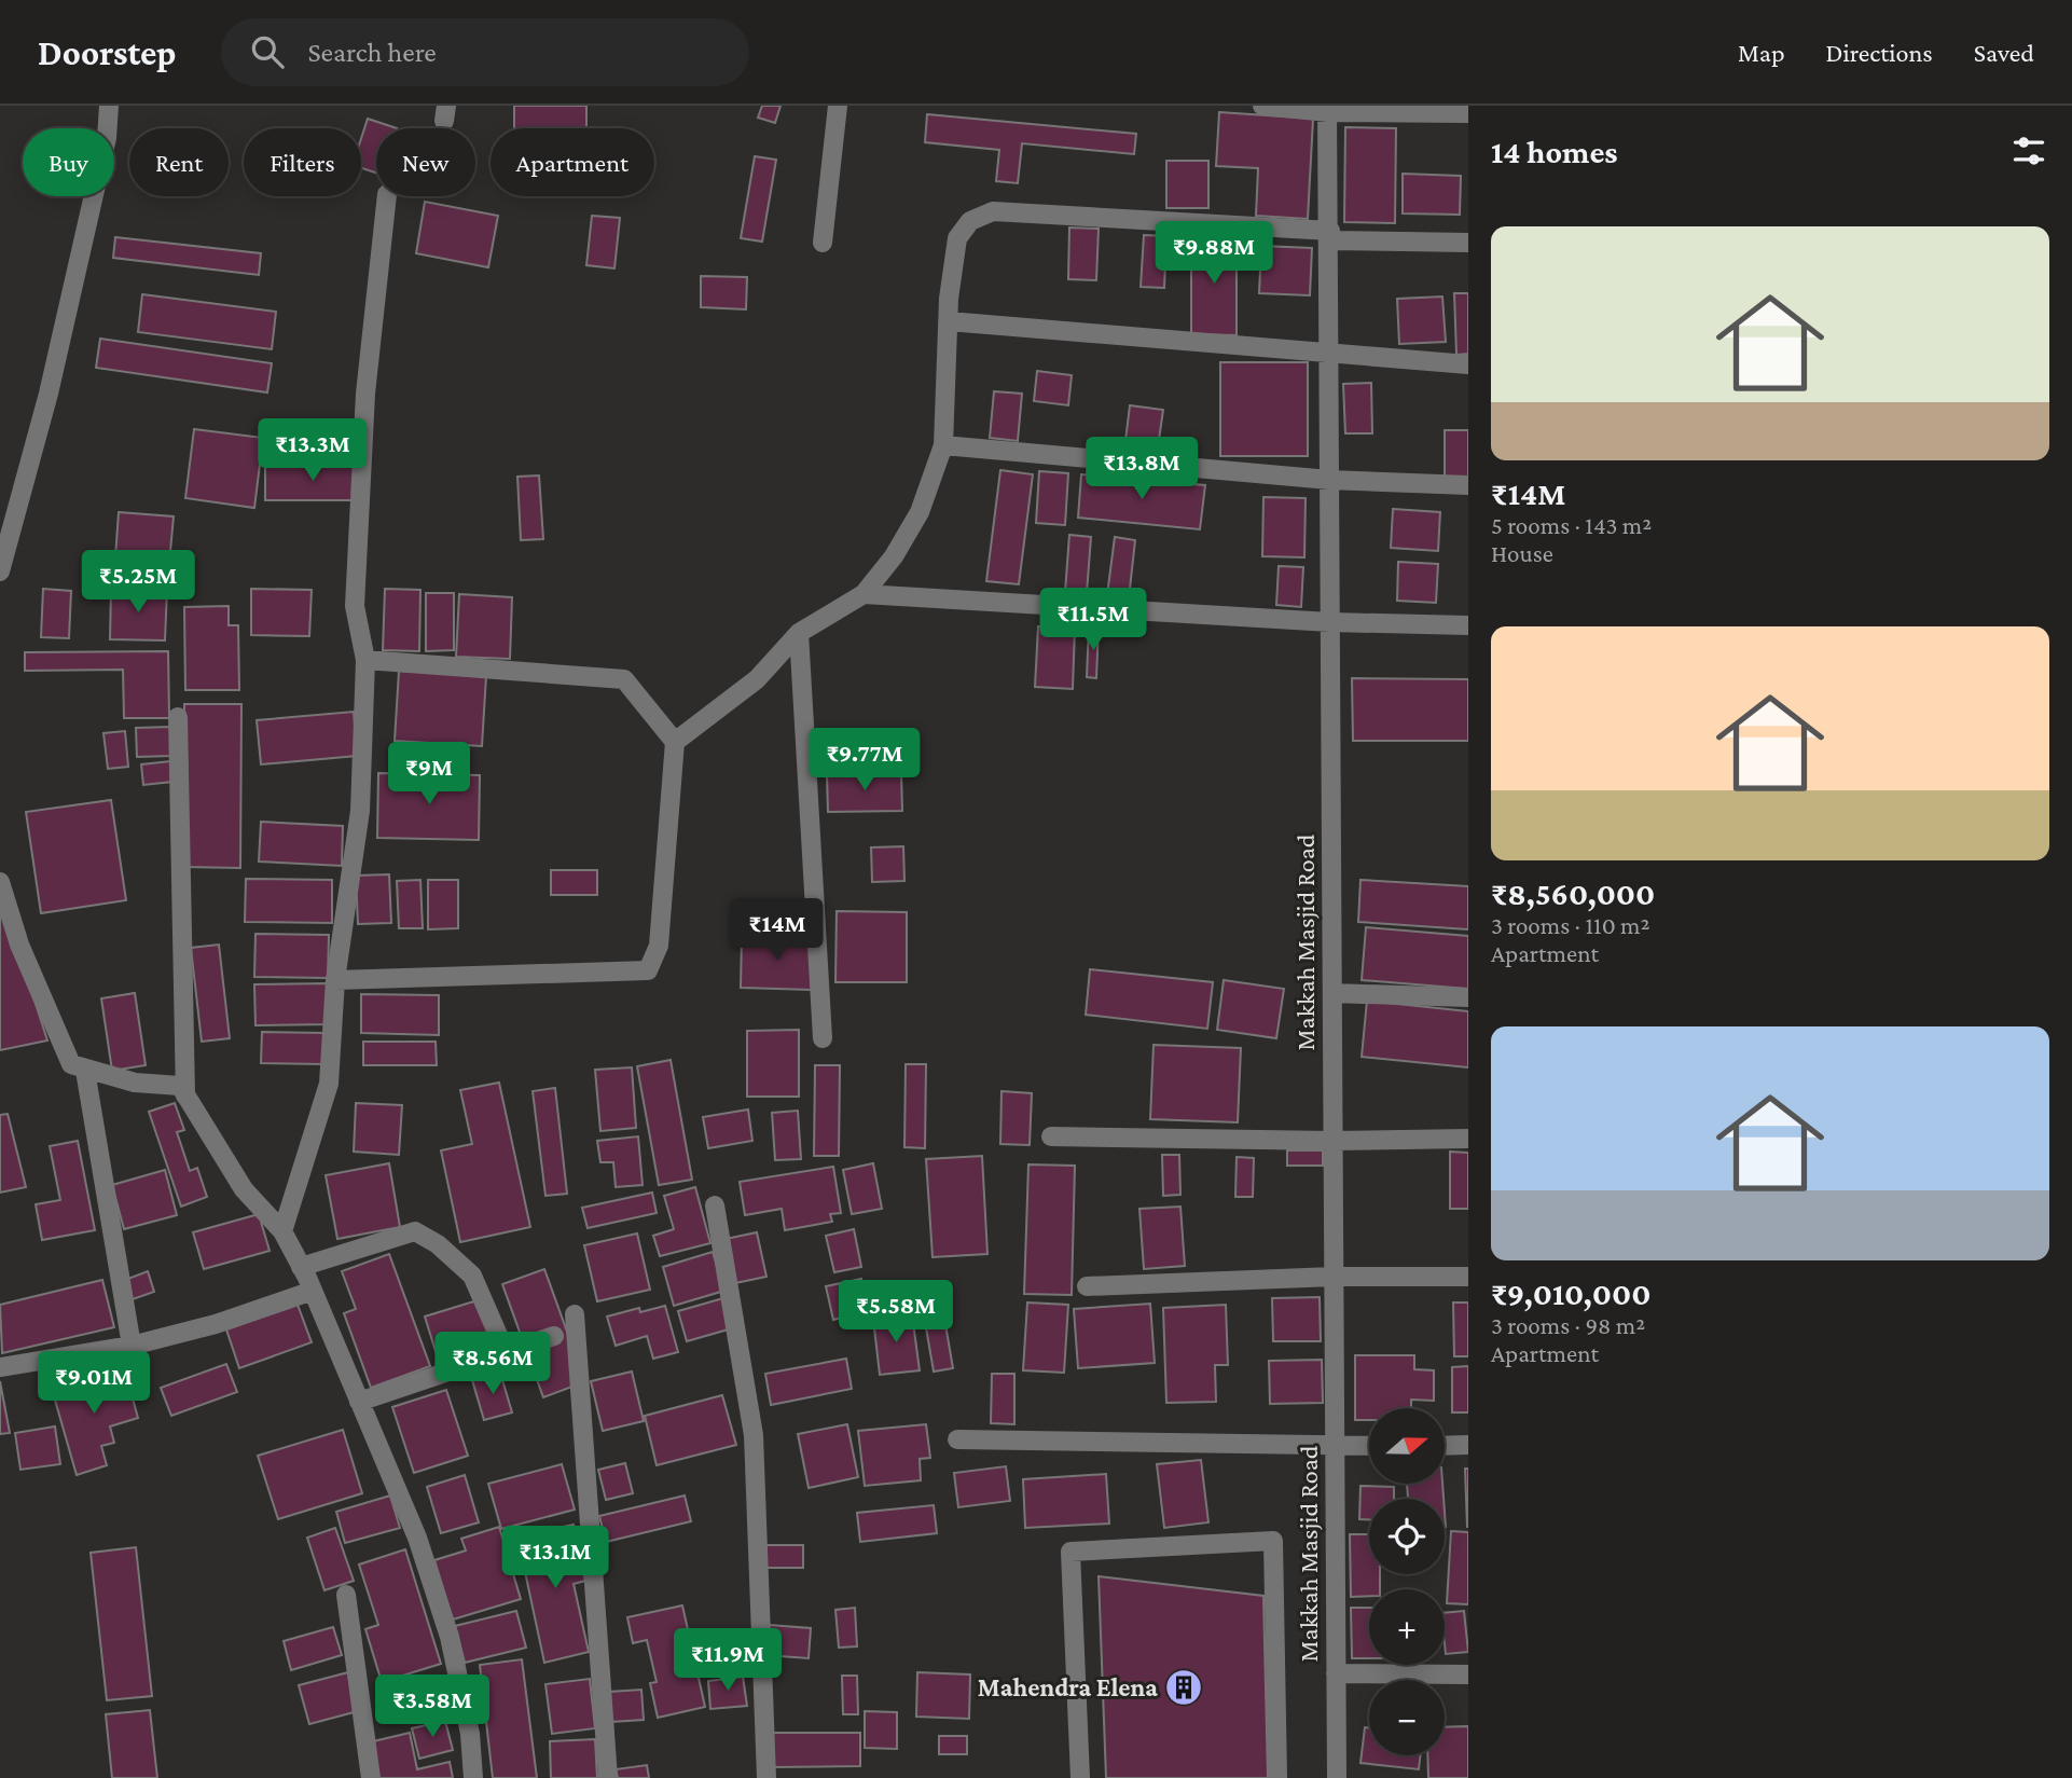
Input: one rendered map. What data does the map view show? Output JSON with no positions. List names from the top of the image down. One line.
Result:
{"streets":{"street":["Makkah Masjid Road"]},"places":{"building":["Mahendra Elena"]},"north":"right","page":{"header":"Doorstep","search":"Search here","nav":["Map","Directions","Saved"],"heading":"14 homes","chip":["Buy","Rent","Filters","New","Apartment"],"list":[{"name":"₹14M","note":"5 rooms · 143 m² · House"},{"name":"₹8,560,000","note":"3 rooms · 110 m² · Apartment"},{"name":"₹9,010,000","note":"3 rooms · 98 m² · Apartment"}],"price":["₹9.88M","₹13.3M","₹13.8M","₹5.25M","₹11.5M","₹9.77M","₹9M","₹14M","₹5.58M","₹8.56M","₹9.01M","₹13.1M","₹11.9M","₹3.58M"],"map_buttons":["+","−"]}}
